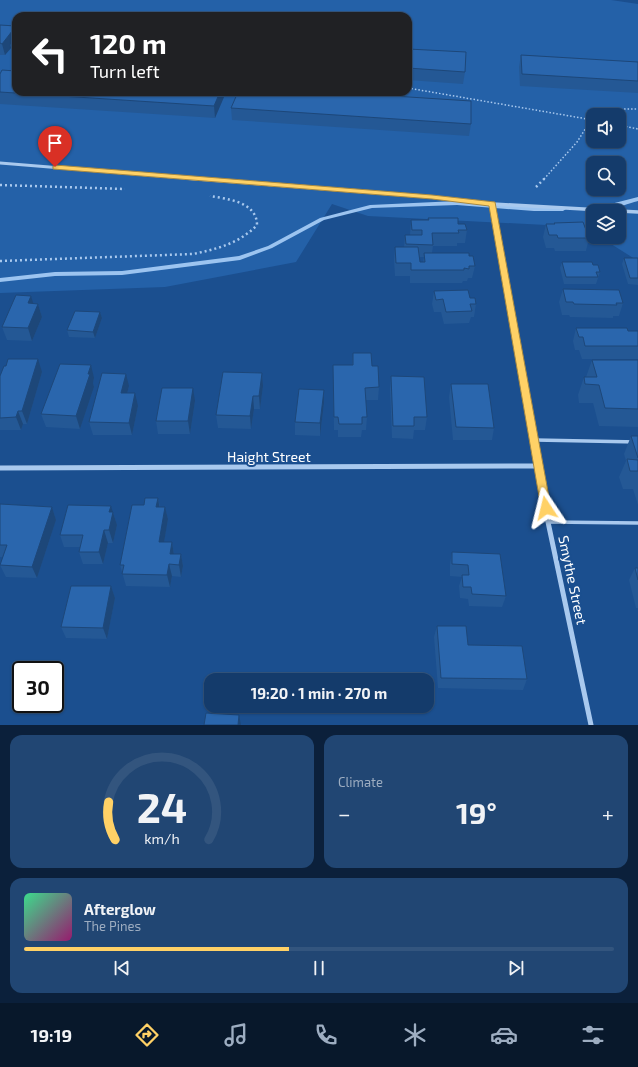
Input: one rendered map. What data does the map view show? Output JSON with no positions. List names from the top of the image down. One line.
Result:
{"streets":{"street":["Haight Street","Smythe Street"]},"crossings":[["Haight Street","Smythe Street"]],"page":{"turn":["120 m","Turn left"],"limit":"30","trip":"19:20 · 1 min · 270 m","tile":"Climate","heat":["−","19°","+"],"song":["Afterglow","The Pines"],"tabs":"19:19","gauge":["24","km/h"]}}
